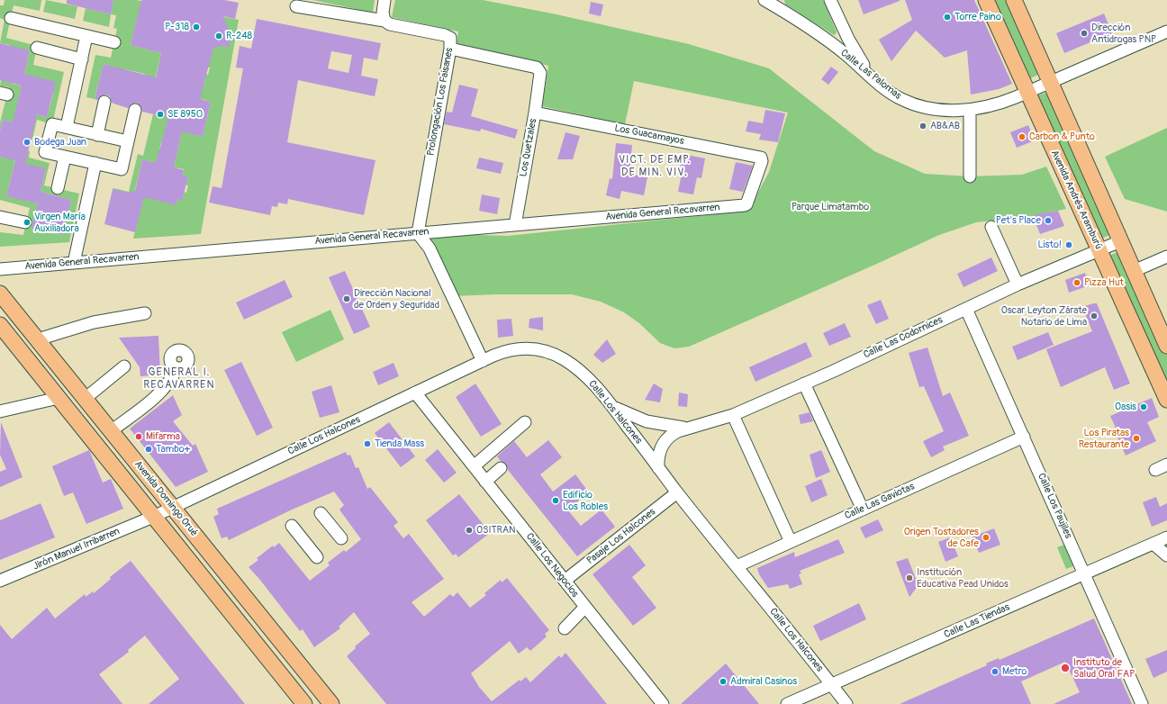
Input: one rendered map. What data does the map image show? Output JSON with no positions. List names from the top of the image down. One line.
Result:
{"streets":{"main road":["Avenida Andrés Aramburú","Avenida Domingo Orué"],"street":["Calle Las Palomas","Prolongación Los Faisanes","Los Guacamayos","Los Quetzales","Avenida General Recavarren","Calle Las Codornices","Calle Los Halcones","Calle Las Gaviotas","Calle Los Paujiles","Pasaje Los Halcones","Jirón Manuel Irribarren","Calle Los Negocios","Calle Las Tiendas"]},"crossings":[["Calle Las Palomas","Avenida Andrés Aramburú"],["Prolongación Los Faisanes","Los Quetzales"],["Prolongación Los Faisanes","Avenida General Recavarren"],["Los Guacamayos","Los Quetzales"],["Los Guacamayos","Avenida General Recavarren"],["Los Quetzales","Avenida General Recavarren"],["Avenida Andrés Aramburú","Calle Las Codornices"],["Calle Las Codornices","Calle Los Halcones"],["Calle Las Codornices","Calle Los Paujiles"],["Calle Los Halcones","Avenida Domingo Orué"],["Calle Los Halcones","Calle Las Gaviotas"],["Calle Los Halcones","Pasaje Los Halcones"],["Calle Los Halcones","Jirón Manuel Irribarren"],["Calle Los Halcones","Calle Los Negocios"],["Calle Los Halcones","Calle Las Tiendas"],["Avenida Domingo Orué","Jirón Manuel Irribarren"],["Calle Las Gaviotas","Calle Los Paujiles"],["Calle Los Paujiles","Calle Las Tiendas"],["Pasaje Los Halcones","Calle Los Negocios"]],"districts":["VICT. DE EMP. DE MIN. VIV.","GENERAL I. RECAVARREN"],"parks":["Parque Limatambo"],"places":["Torre Paino","P-318","Dirección Antidrogas PNP","R-248","SE 8950","AB&AB","Carbon & Punto","Bodega Juan","Pet's Place","Virgen María Auxiliadora","Listo!","Pizza Hut","Dirección Nacional de Orden y Seguridad","Oscar Leyton Zárate Notario de Lima","Oasis","Mifarma","Los Piratas Restaurante","Tienda Mass","Tambo+","Edificio Los Robles","OSITRAN","Origen Tostadores de Cafe","Institución Educativa Pead Unidos","Instituto de Salud Oral FAP","Metro","Admiral Casinos"]}
